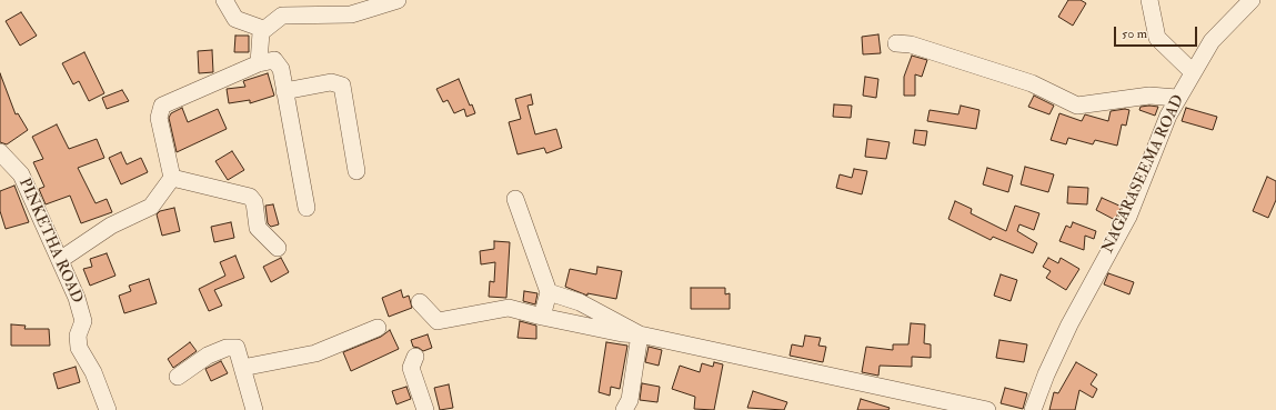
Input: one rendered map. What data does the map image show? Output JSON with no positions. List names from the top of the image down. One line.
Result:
{"streets":{"street":["NAGARASEEMA ROAD","PINKETHA ROAD"]},"scale_bar":"50 m"}
